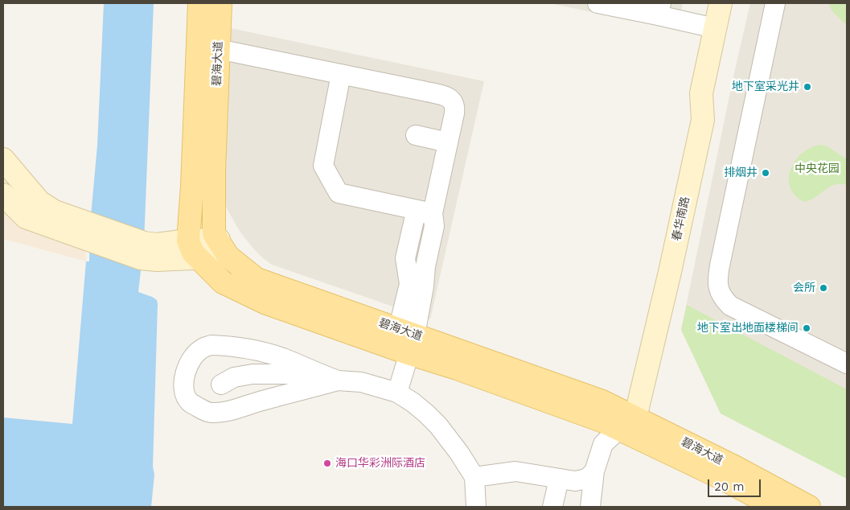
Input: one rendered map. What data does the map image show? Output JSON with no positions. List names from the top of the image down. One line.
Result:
{"streets":{"main road":["碧海大道"],"street":["春华南路"]},"crossings":[["碧海大道","春华南路"]],"parks":["中央花园"],"places":["地下室采光井","排烟井","会所","地下室出地面楼梯间","海口华彩洲际酒店"],"scale_bar":"20 m"}
